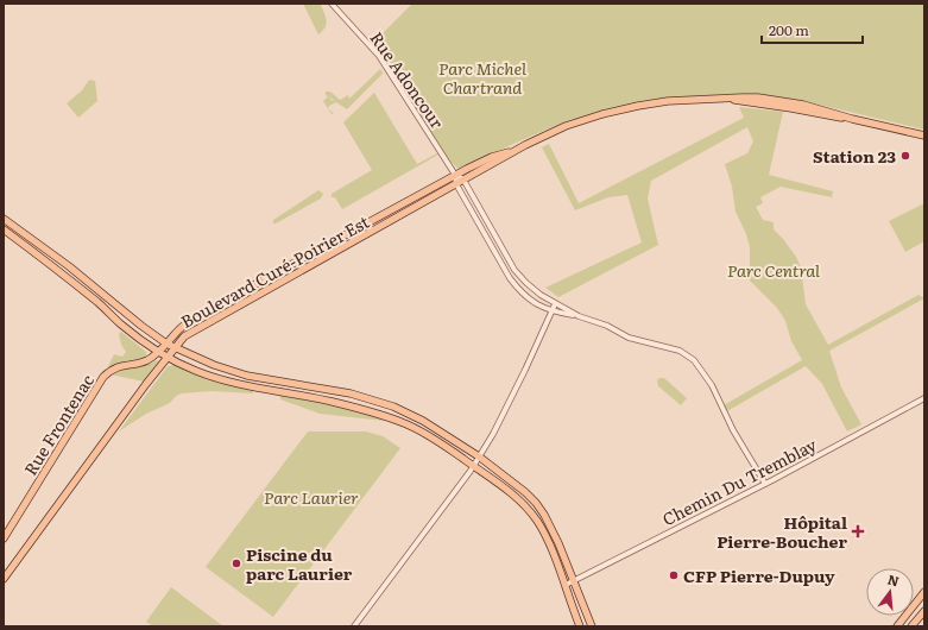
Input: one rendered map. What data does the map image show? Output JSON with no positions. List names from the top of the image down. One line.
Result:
{"streets":{"main road":["Boulevard Curé-Poirier Est","Rue Frontenac"],"street":["Rue Adoncour","Chemin Du Tremblay"]},"crossings":[["Rue Adoncour","Boulevard Curé-Poirier Est"],["Rue Adoncour","Chemin Du Tremblay"],["Boulevard Curé-Poirier Est","Rue Frontenac"]],"parks":["Parc Michel Chartrand","Parc Central","Parc Laurier"],"places":{"other":["Station 23","Piscine du parc Laurier","CFP Pierre-Dupuy"],"health":["Hôpital Pierre-Boucher"]},"scale_bar":"200 m","north":"top"}
